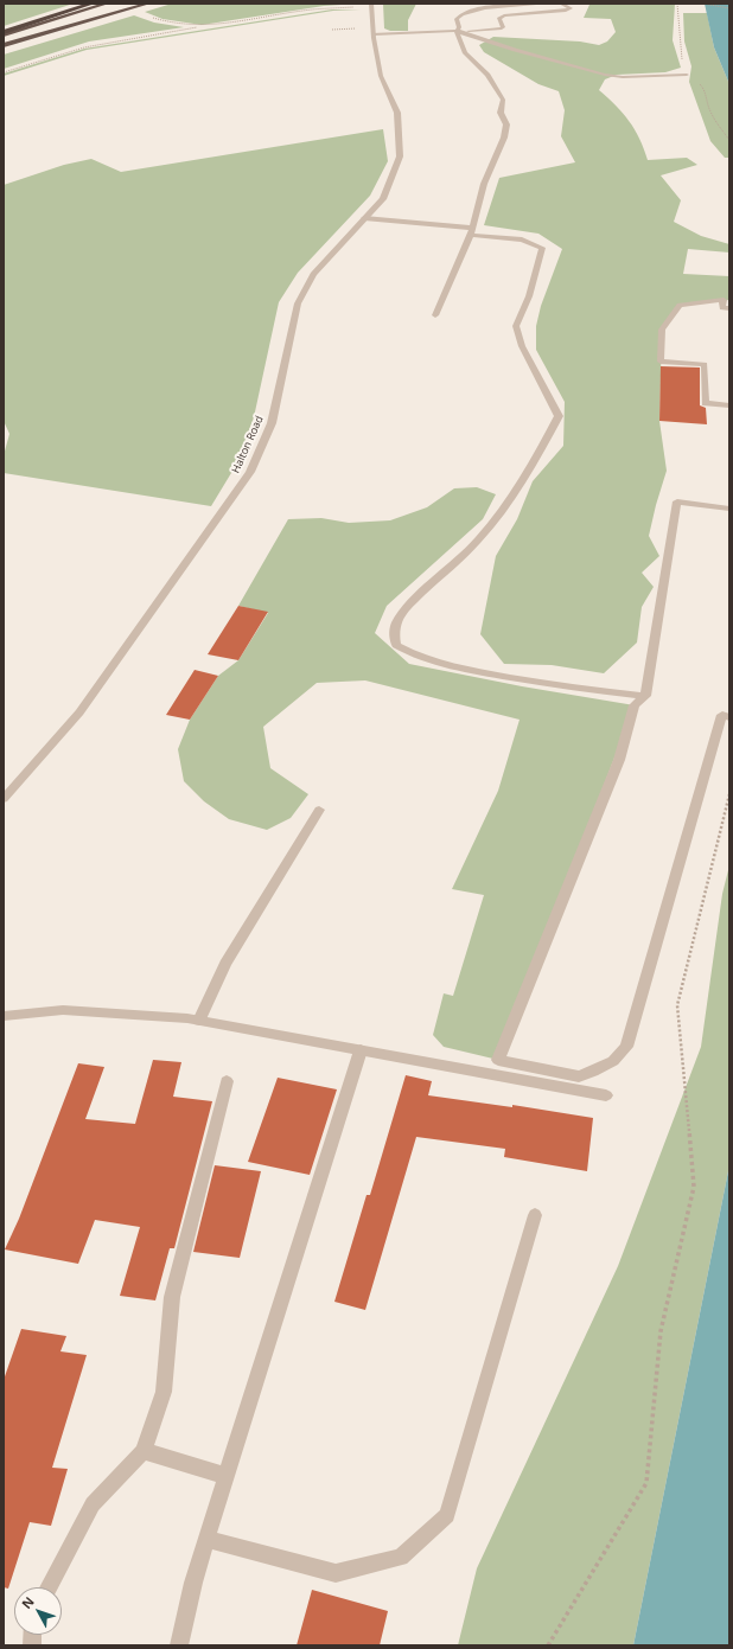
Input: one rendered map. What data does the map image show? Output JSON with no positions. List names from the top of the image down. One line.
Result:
{"streets":{"street":["Halton Road"]},"north":"top left"}
